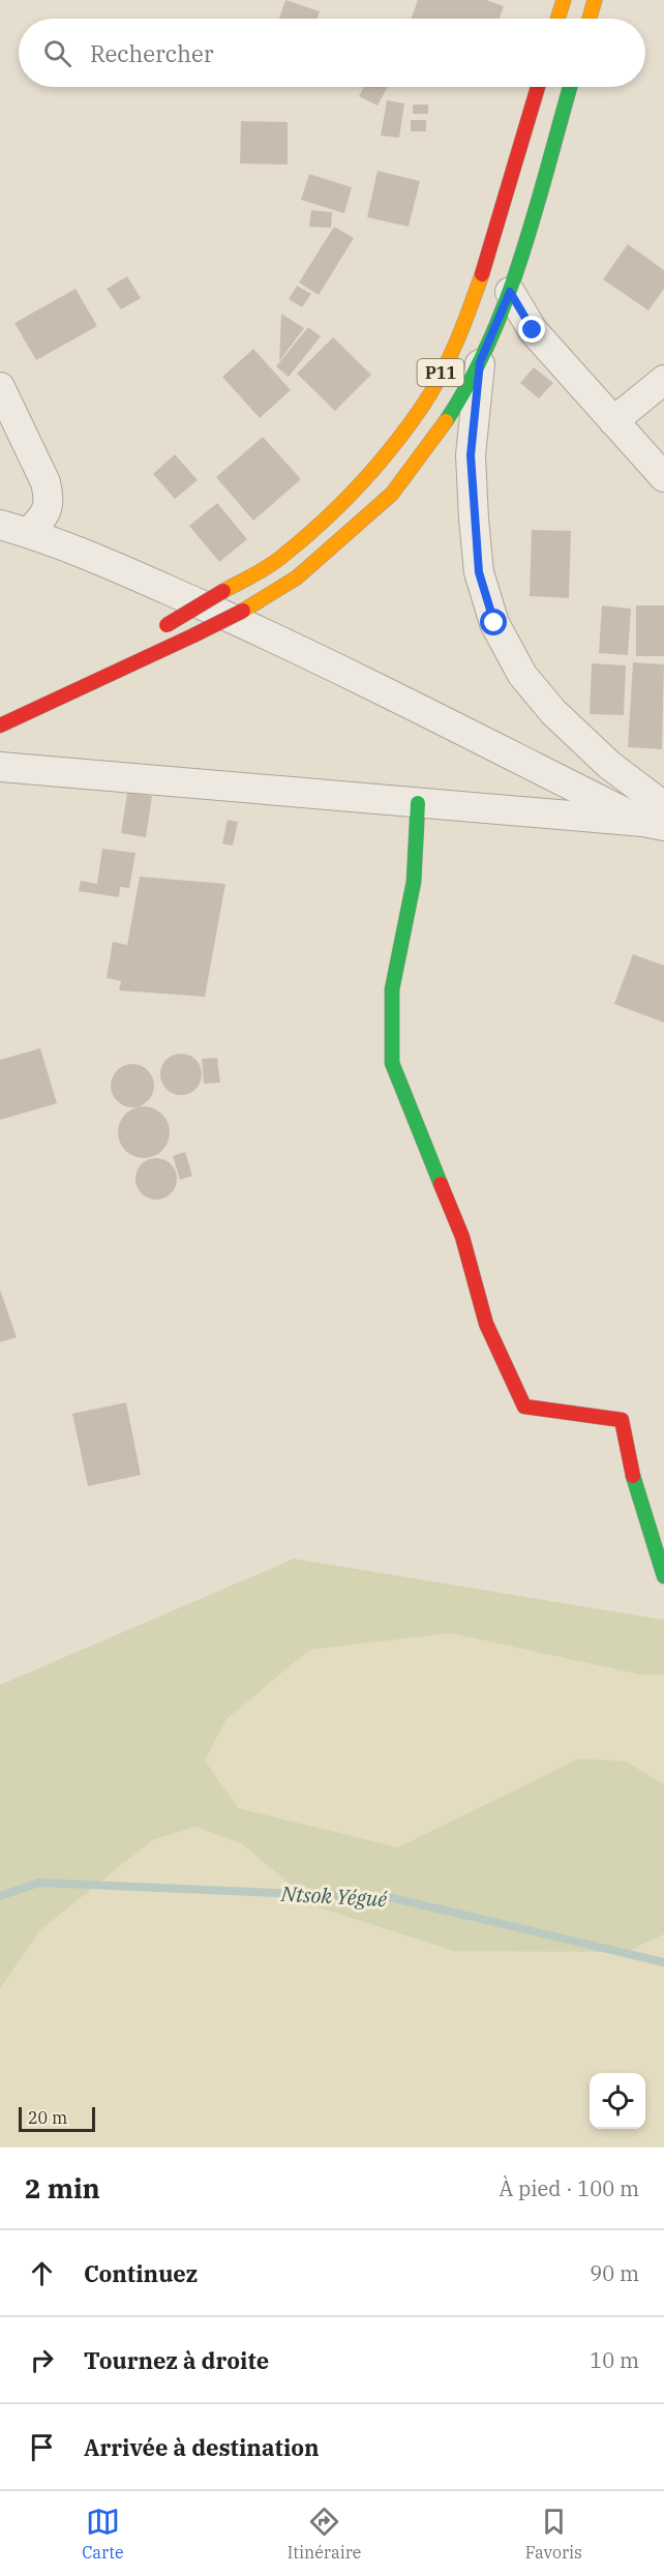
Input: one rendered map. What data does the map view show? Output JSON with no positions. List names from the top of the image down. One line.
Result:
{"streets":{"main road":["P11"]},"water":["Ntsok Yégué"],"scale_bar":"20 m","page":{"search":"Rechercher","scale":"20 m","heading":["2 min","À pied · 100 m"],"list":[["Continuez","90 m"],["Tournez à droite","10 m"],"Arrivée à destination"],"nav":["Carte","Itinéraire","Favoris"]}}
